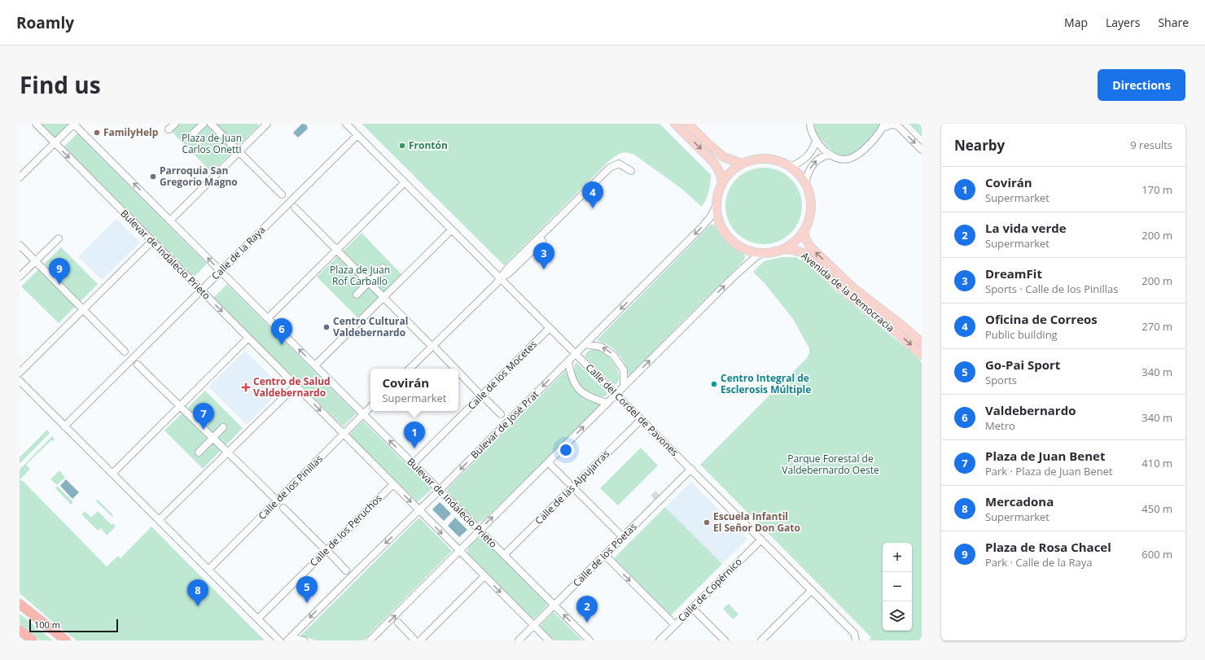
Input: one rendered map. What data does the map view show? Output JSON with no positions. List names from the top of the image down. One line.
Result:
{"streets":{"main road":["Avenida de la Democracia"],"street":["Calle de la Raya","Bulevar de Indalecio Prieto","Calle de los Mocetes","Calle del Cordel de Pavones","Bulevar de José Prat","Calle de los Pinillas","Calle de las Alpujarras","Calle de los Peruchos","Calle de los Poetas","Calle de Copérnico"]},"crossings":[["Calle de la Raya","Bulevar de Indalecio Prieto"],["Calle de la Raya","Calle del Cordel de Pavones"],["Bulevar de Indalecio Prieto","Calle de los Mocetes"],["Bulevar de Indalecio Prieto","Bulevar de José Prat"],["Bulevar de Indalecio Prieto","Calle de los Pinillas"],["Bulevar de Indalecio Prieto","Calle de las Alpujarras"],["Bulevar de Indalecio Prieto","Calle de los Peruchos"],["Bulevar de Indalecio Prieto","Calle de los Poetas"],["Avenida de la Democracia","Bulevar de José Prat"],["Calle de los Mocetes","Calle del Cordel de Pavones"],["Calle del Cordel de Pavones","Bulevar de José Prat"],["Calle del Cordel de Pavones","Calle de las Alpujarras"],["Calle del Cordel de Pavones","Calle de los Poetas"],["Calle del Cordel de Pavones","Calle de Copérnico"]],"parks":["Plaza de Juan Carlos Onetti","Plaza de Juan Rof Carballo","Parque Forestal de Valdebernardo Oeste"],"places":{"other":["FamilyHelp","Frontón","Parroquia San Gregorio Magno","Centro Cultural Valdebernardo","Centro Integral de Esclerosis Múltiple","Escuela Infantil El Señor Don Gato"],"health":["Centro de Salud Valdebernardo"]},"scale_bar":"100 m","page":{"header":"Roamly","nav":["Map","Layers","Share"],"title":"Find us","buttons":"Directions","heading":["Nearby","9 results"],"list":[{"mark":"1","name":"Covirán","note":"Supermarket","value":"170 m"},{"mark":"2","name":"La vida verde","note":"Supermarket","value":"200 m"},{"mark":"3","name":"DreamFit","note":"Sports · Calle de los Pinillas","value":"200 m"},{"mark":"4","name":"Oficina de Correos","note":"Public building","value":"270 m"},{"mark":"5","name":"Go-Pai Sport","note":"Sports","value":"340 m"},{"mark":"6","name":"Valdebernardo","note":"Metro","value":"340 m"},{"mark":"7","name":"Plaza de Juan Benet","note":"Park · Plaza de Juan Benet","value":"410 m"},{"mark":"8","name":"Mercadona","note":"Supermarket","value":"450 m"},{"mark":"9","name":"Plaza de Rosa Chacel","note":"Park · Calle de la Raya","value":"600 m"}],"pins":["4","3","9","6","7","1","5","8","2"],"popup":["Covirán","Supermarket"],"map_buttons":["+","−"],"scale":"100 m"}}
